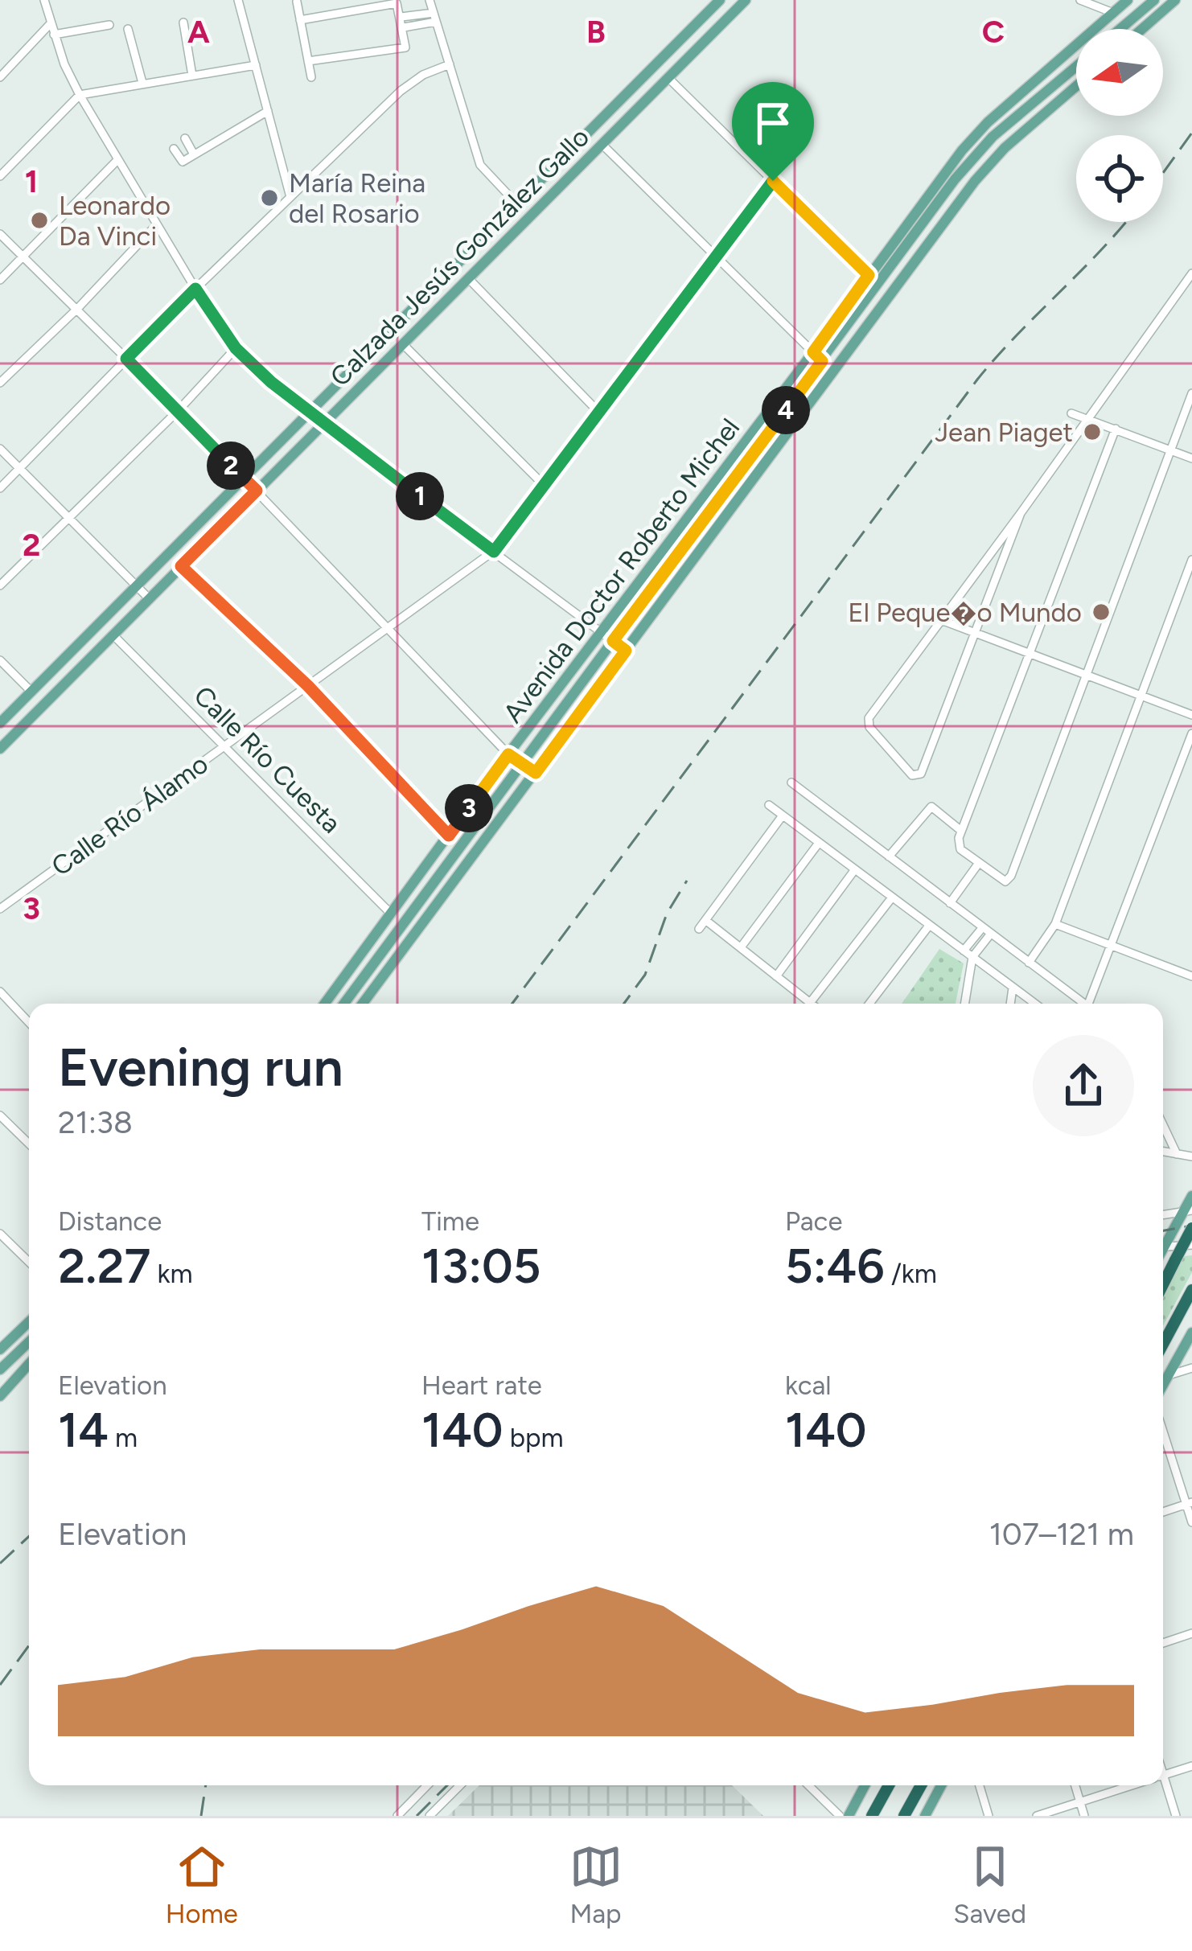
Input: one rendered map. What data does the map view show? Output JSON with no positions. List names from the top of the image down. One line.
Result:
{"streets":{"main road":["Calzada Jesús González Gallo","Avenida Doctor Roberto Michel"],"street":["Calle Río Cuesta","Calle Río Álamo"]},"crossings":[["Calzada Jesús González Gallo","Calle Río Cuesta"],["Avenida Doctor Roberto Michel","Calle Río Cuesta"],["Calle Río Cuesta","Calle Río Álamo"]],"places":["María Reina del Rosario","Leonardo Da Vinci","Jean Piaget","El Peque�o Mundo"],"north":"left","page":{"pins":["4","2","1","3"],"heading":["Evening run","21:38"],"stats":[["Distance","2.27 km"],["Time","13:05"],["Pace","5:46 /km"],["Elevation","14 m"],["Heart rate","140 bpm"],["kcal","140"]],"chart":["Elevation","107–121 m"],"tabs":["Home","Map","Saved"]},"grid":{"columns":["A","B","C"],"rows":["1","2","3"]}}
